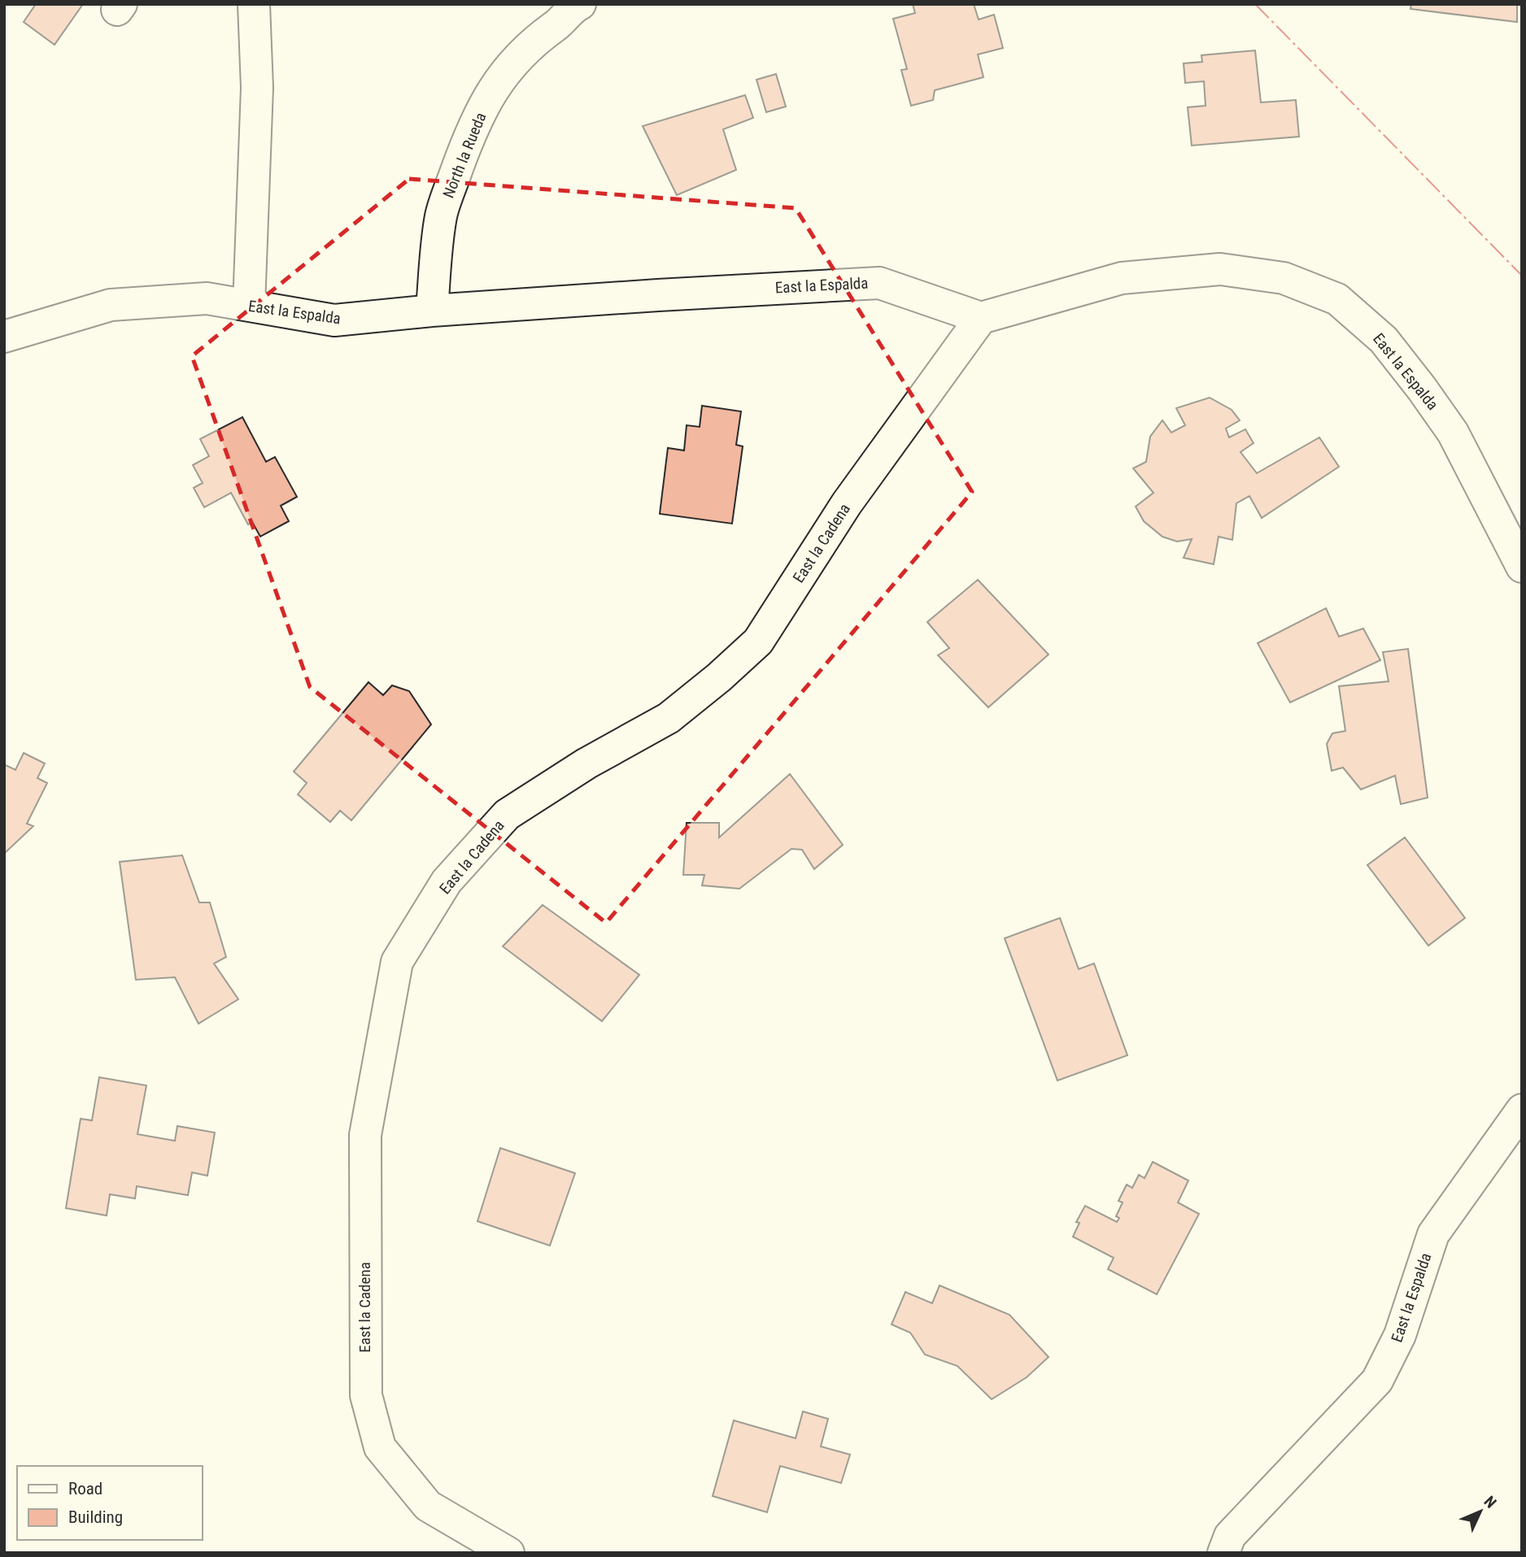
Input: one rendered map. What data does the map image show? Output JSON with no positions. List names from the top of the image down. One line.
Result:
{"streets":{"street":["North la Rueda","East la Espalda","East la Cadena"]},"crossings":[["North la Rueda","East la Espalda"],["East la Espalda","East la Cadena"]],"legend":["Road","Building"],"north":"top right"}
